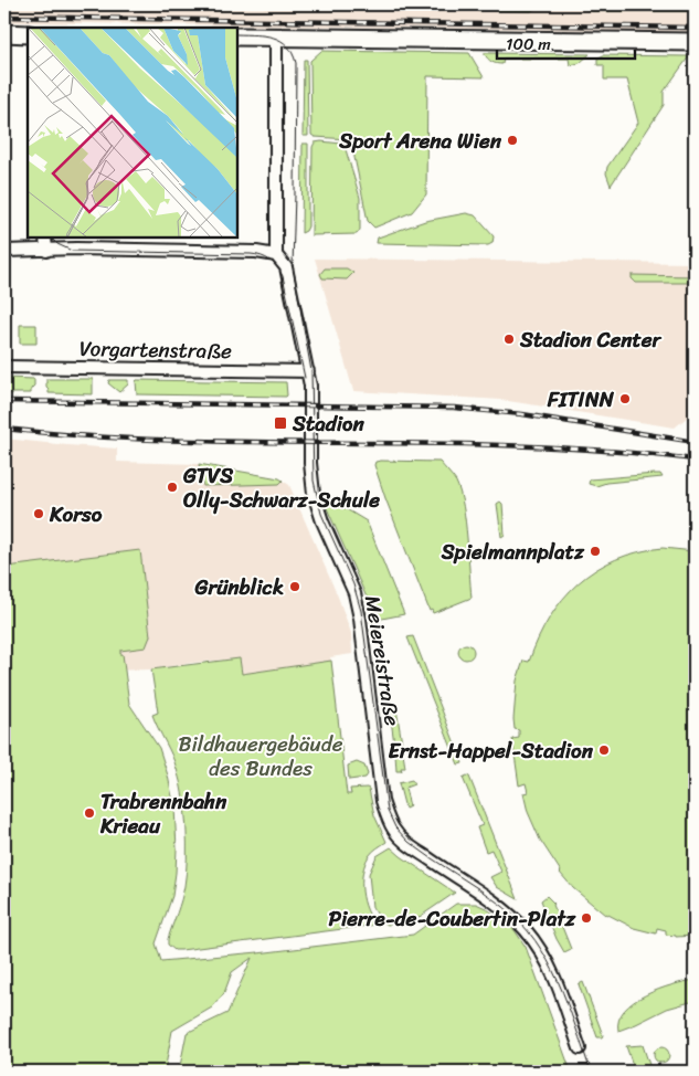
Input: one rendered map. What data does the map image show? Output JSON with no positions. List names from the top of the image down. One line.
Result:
{"streets":{"street":["Vorgartenstraße","Meiereistraße"]},"crossings":[["Vorgartenstraße","Meiereistraße"]],"parks":["Bildhauergebäude des Bundes"],"places":{"other":["Sport Arena Wien","Stadion Center","FITINN","GTVS Olly-Schwarz-Schule","Korso","Spielmannplatz","Grünblick","Ernst-Happel-Stadion","Trabrennbahn Krieau","Pierre-de-Coubertin-Platz"],"transit":["Stadion"]},"scale_bar":"100 m"}
